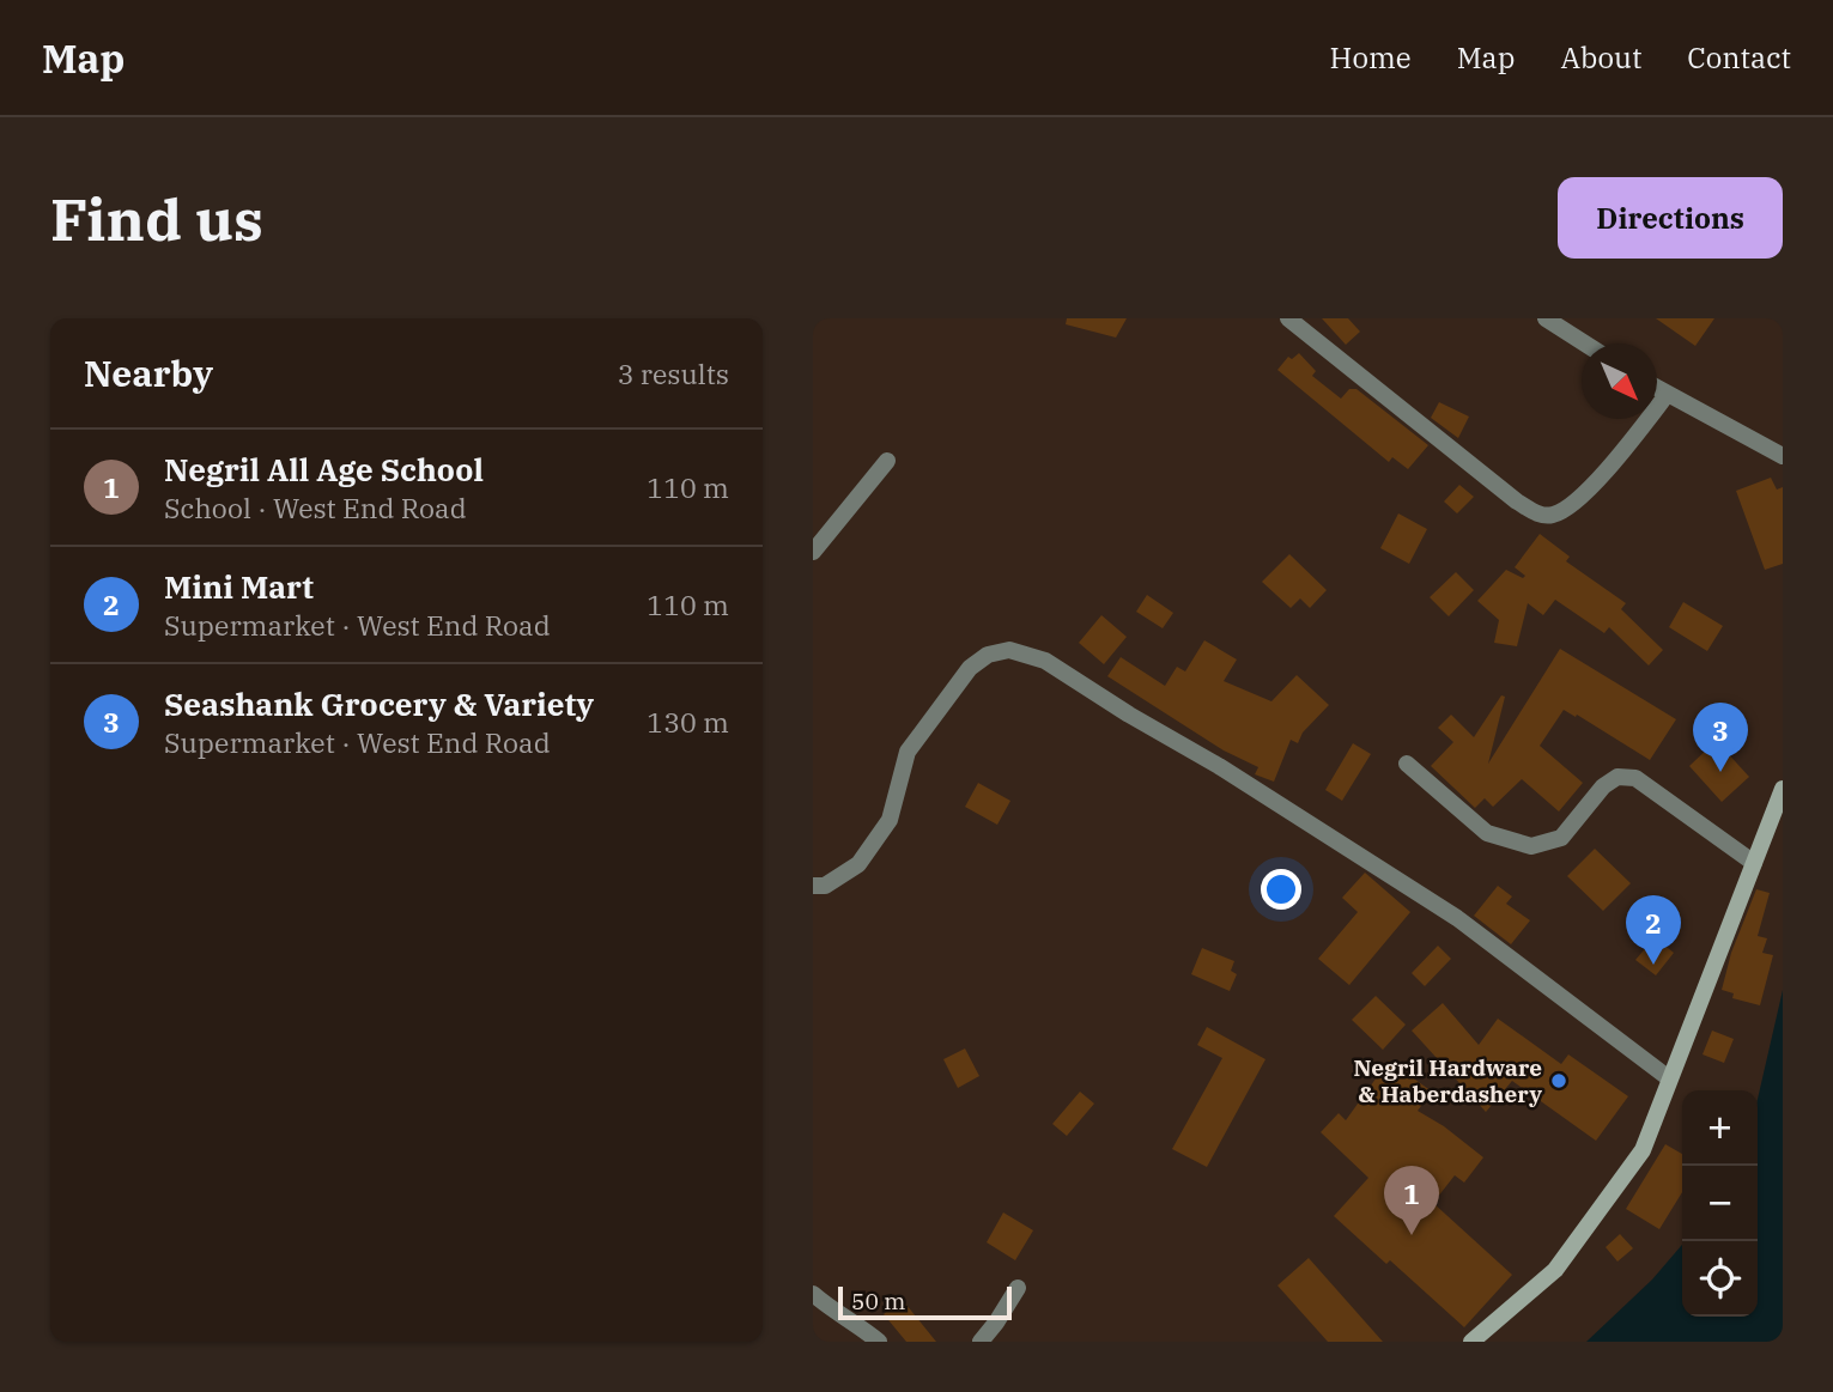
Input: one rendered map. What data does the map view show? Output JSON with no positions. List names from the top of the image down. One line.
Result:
{"places":["Negril Hardware & Haberdashery"],"scale_bar":"50 m","north":"bottom right","page":{"header":"Map","nav":["Home","Map","About","Contact"],"buttons":"Directions","title":"Find us","heading":["Nearby","3 results"],"list":[{"mark":"1","name":"Negril All Age School","note":"School · West End Road","value":"110 m"},{"mark":"2","name":"Mini Mart","note":"Supermarket · West End Road","value":"110 m"},{"mark":"3","name":"Seashank Grocery & Variety","note":"Supermarket · West End Road","value":"130 m"}],"pins":["3","2","1"],"map_buttons":["+","−"],"scale":"50 m"}}
